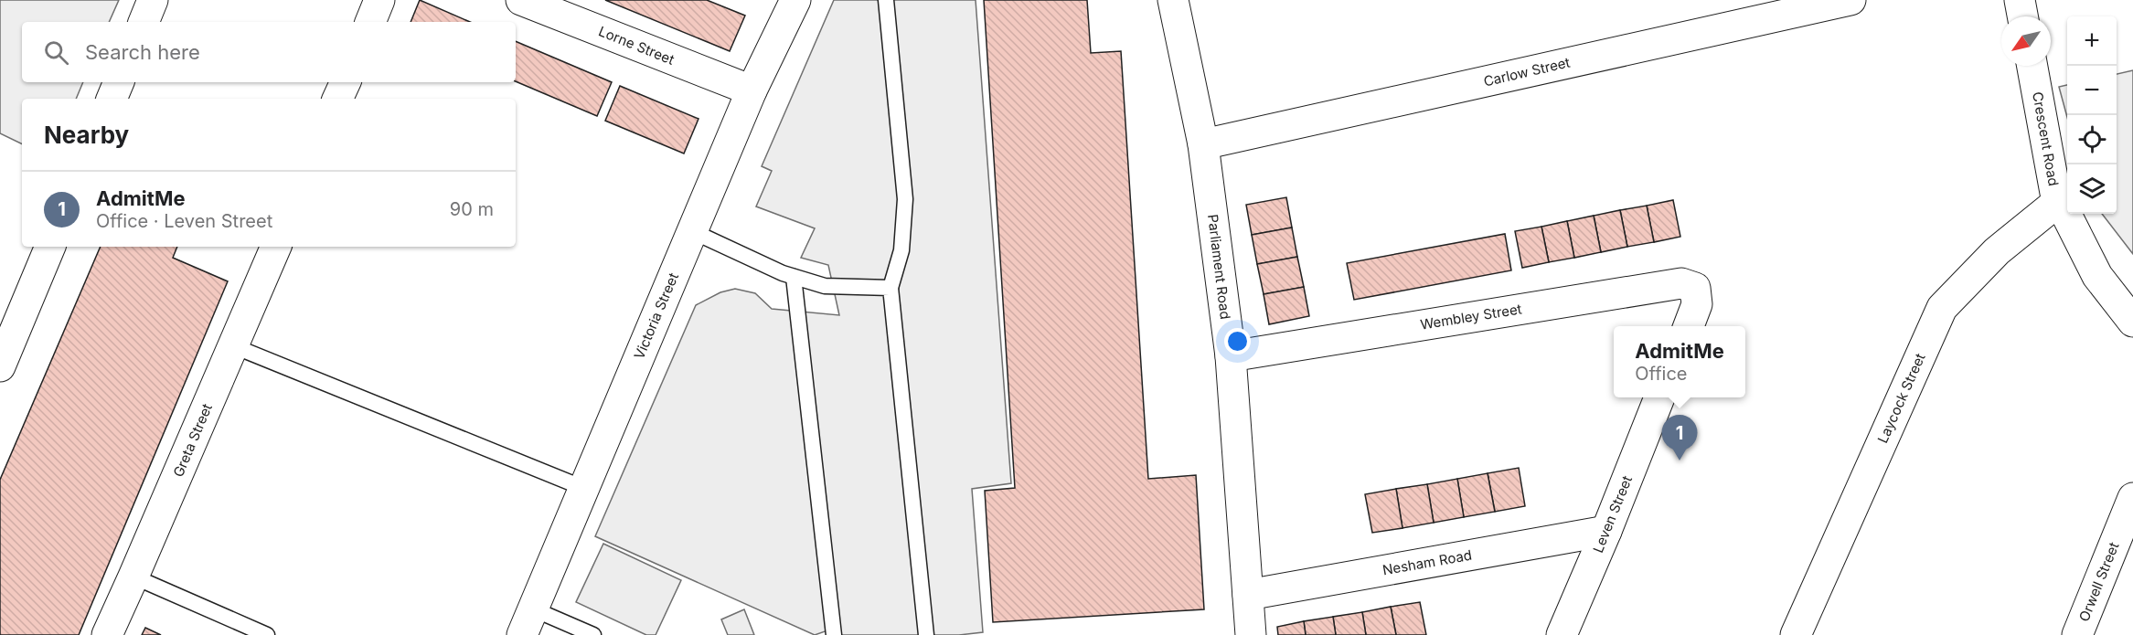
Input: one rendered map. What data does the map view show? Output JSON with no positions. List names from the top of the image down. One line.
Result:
{"streets":{"street":["Lorne Street","Carlow Street","Crescent Road","Parliament Road","Victoria Street","Wembley Street","Laycock Street","Greta Street","Leven Street","Nesham Road","Orwell Street"]},"crossings":[["Lorne Street","Victoria Street"],["Carlow Street","Parliament Road"],["Crescent Road","Laycock Street"],["Parliament Road","Wembley Street"],["Parliament Road","Nesham Road"],["Leven Street","Nesham Road"]],"north":"bottom left","page":{"map_buttons":["+","−"],"search":"Search here","heading":"Nearby","list":[{"mark":"1","name":"AdmitMe","note":"Office · Leven Street","value":"90 m"}],"popup":["AdmitMe","Office"],"pins":"1"}}
